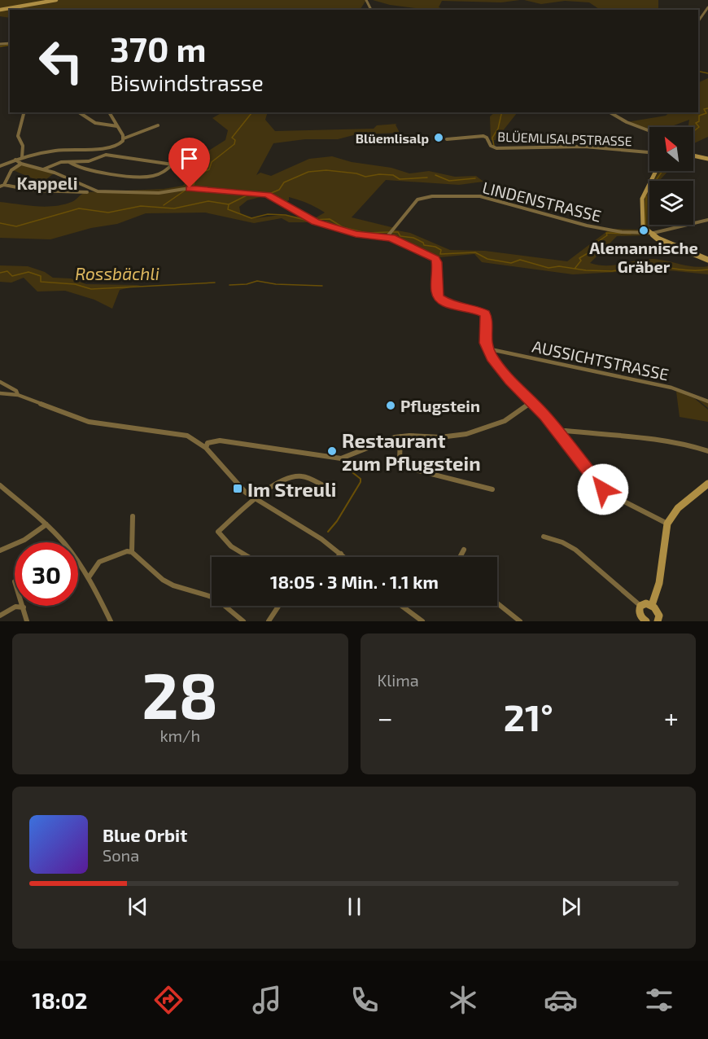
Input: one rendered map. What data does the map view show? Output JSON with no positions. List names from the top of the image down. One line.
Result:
{"streets":{"street":["BLÜEMLISALPSTRASSE","LINDENSTRASSE","AUSSICHTSTRASSE"]},"districts":["Kappeli"],"water":["Rossbächli"],"places":{"other":["Blüemlisalp","Alemannische Gräber","Pflugstein","Restaurant zum Pflugstein"],"transit":["Im Streuli"]},"north":"top left","page":{"turn":["370 m","Biswindstrasse"],"limit":"30","trip":"18:05 · 3 Min. · 1.1 km","tile":[["28","km/h"],"Klima"],"heat":["−","21°","+"],"song":["Blue Orbit","Sona"],"tabs":"18:02"}}
